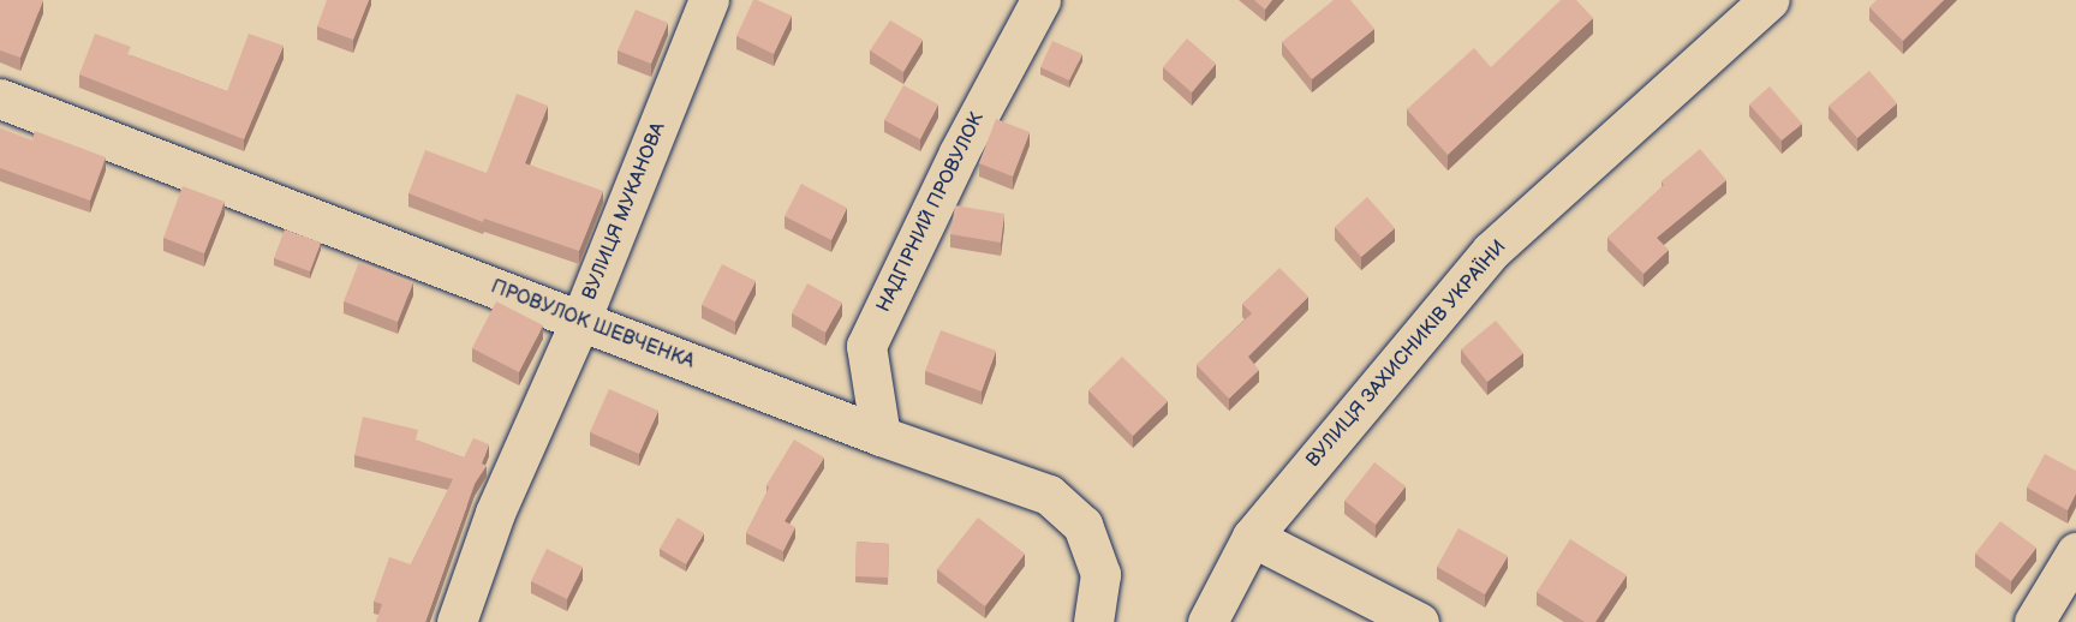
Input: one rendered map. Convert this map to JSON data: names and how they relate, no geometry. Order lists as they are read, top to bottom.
{
  "streets": {
    "street": [
      "ВУЛИЦЯ МУКАНОВА",
      "НАДГІРНИЙ ПРОВУЛОК",
      "ПРОВУЛОК ШЕВЧЕНКА",
      "ВУЛИЦЯ ЗАХИСНИКІВ УКРАЇНИ"
    ]
  },
  "crossings": [
    ["ВУЛИЦЯ МУКАНОВА", "ПРОВУЛОК ШЕВЧЕНКА"],
    ["НАДГІРНИЙ ПРОВУЛОК", "ПРОВУЛОК ШЕВЧЕНКА"]
  ]
}
